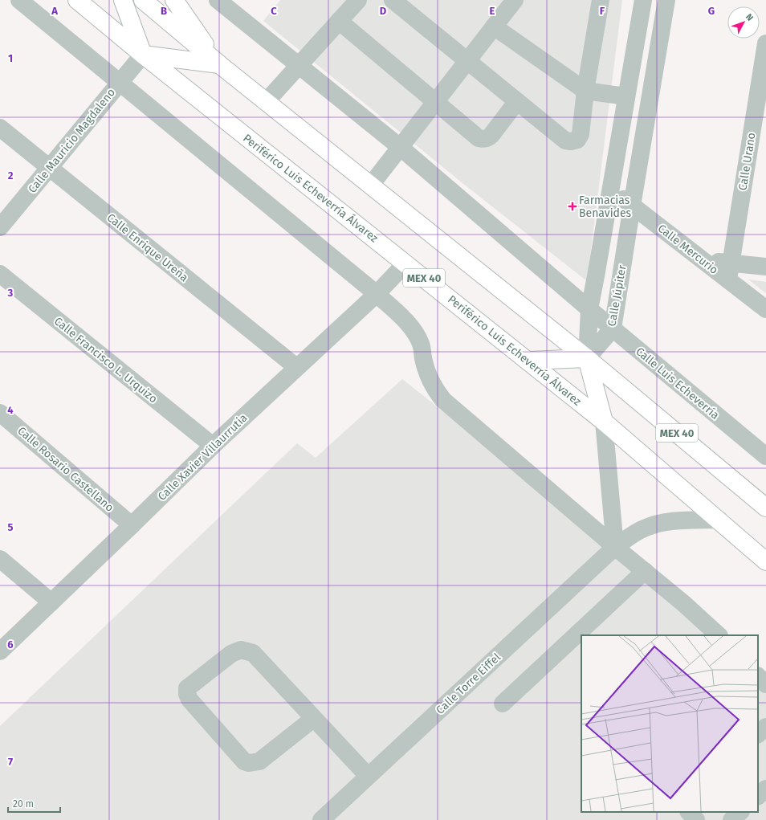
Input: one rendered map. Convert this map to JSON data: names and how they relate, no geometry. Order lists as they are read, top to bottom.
{
  "streets": {
    "highway": ["Periférico Luis Echeverría Álvarez", "MEX 40"],
    "street": [
      "Calle Mauricio Magdaleno",
      "Calle Urano",
      "Calle Enrique Ureña",
      "Calle Mercurio",
      "Calle Júpiter",
      "Calle Francisco L. Urquizo",
      "Calle Luis Echeverría",
      "Calle Xavier Villaurrutia",
      "Calle Rosario Castellano",
      "Calle Torre Eiffel"
    ]
  },
  "crossings": [
    ["Calle Mauricio Magdaleno", "Periférico Luis Echeverría Álvarez"],
    ["Calle Mauricio Magdaleno", "Calle Enrique Ureña"],
    ["Calle Urano", "Calle Mercurio"],
    ["Periférico Luis Echeverría Álvarez", "Calle Xavier Villaurrutia"],
    ["Periférico Luis Echeverría Álvarez", "Calle Torre Eiffel"],
    ["Calle Enrique Ureña", "Calle Xavier Villaurrutia"],
    ["Calle Mercurio", "Calle Júpiter"],
    ["MEX 40", "Calle Júpiter"],
    ["Calle Júpiter", "Calle Luis Echeverría"],
    ["Calle Francisco L. Urquizo", "Calle Xavier Villaurrutia"],
    ["Calle Xavier Villaurrutia", "Calle Rosario Castellano"]
  ],
  "places": {
    "health": ["Farmacias Benavides"]
  },
  "scale_bar": "20 m",
  "north": "top right",
  "grid": {
    "columns": [
      "A",
      "B",
      "C",
      "D",
      "E",
      "F",
      "G"
    ],
    "rows": [
      "1",
      "2",
      "3",
      "4",
      "5",
      "6",
      "7"
    ]
  }
}
